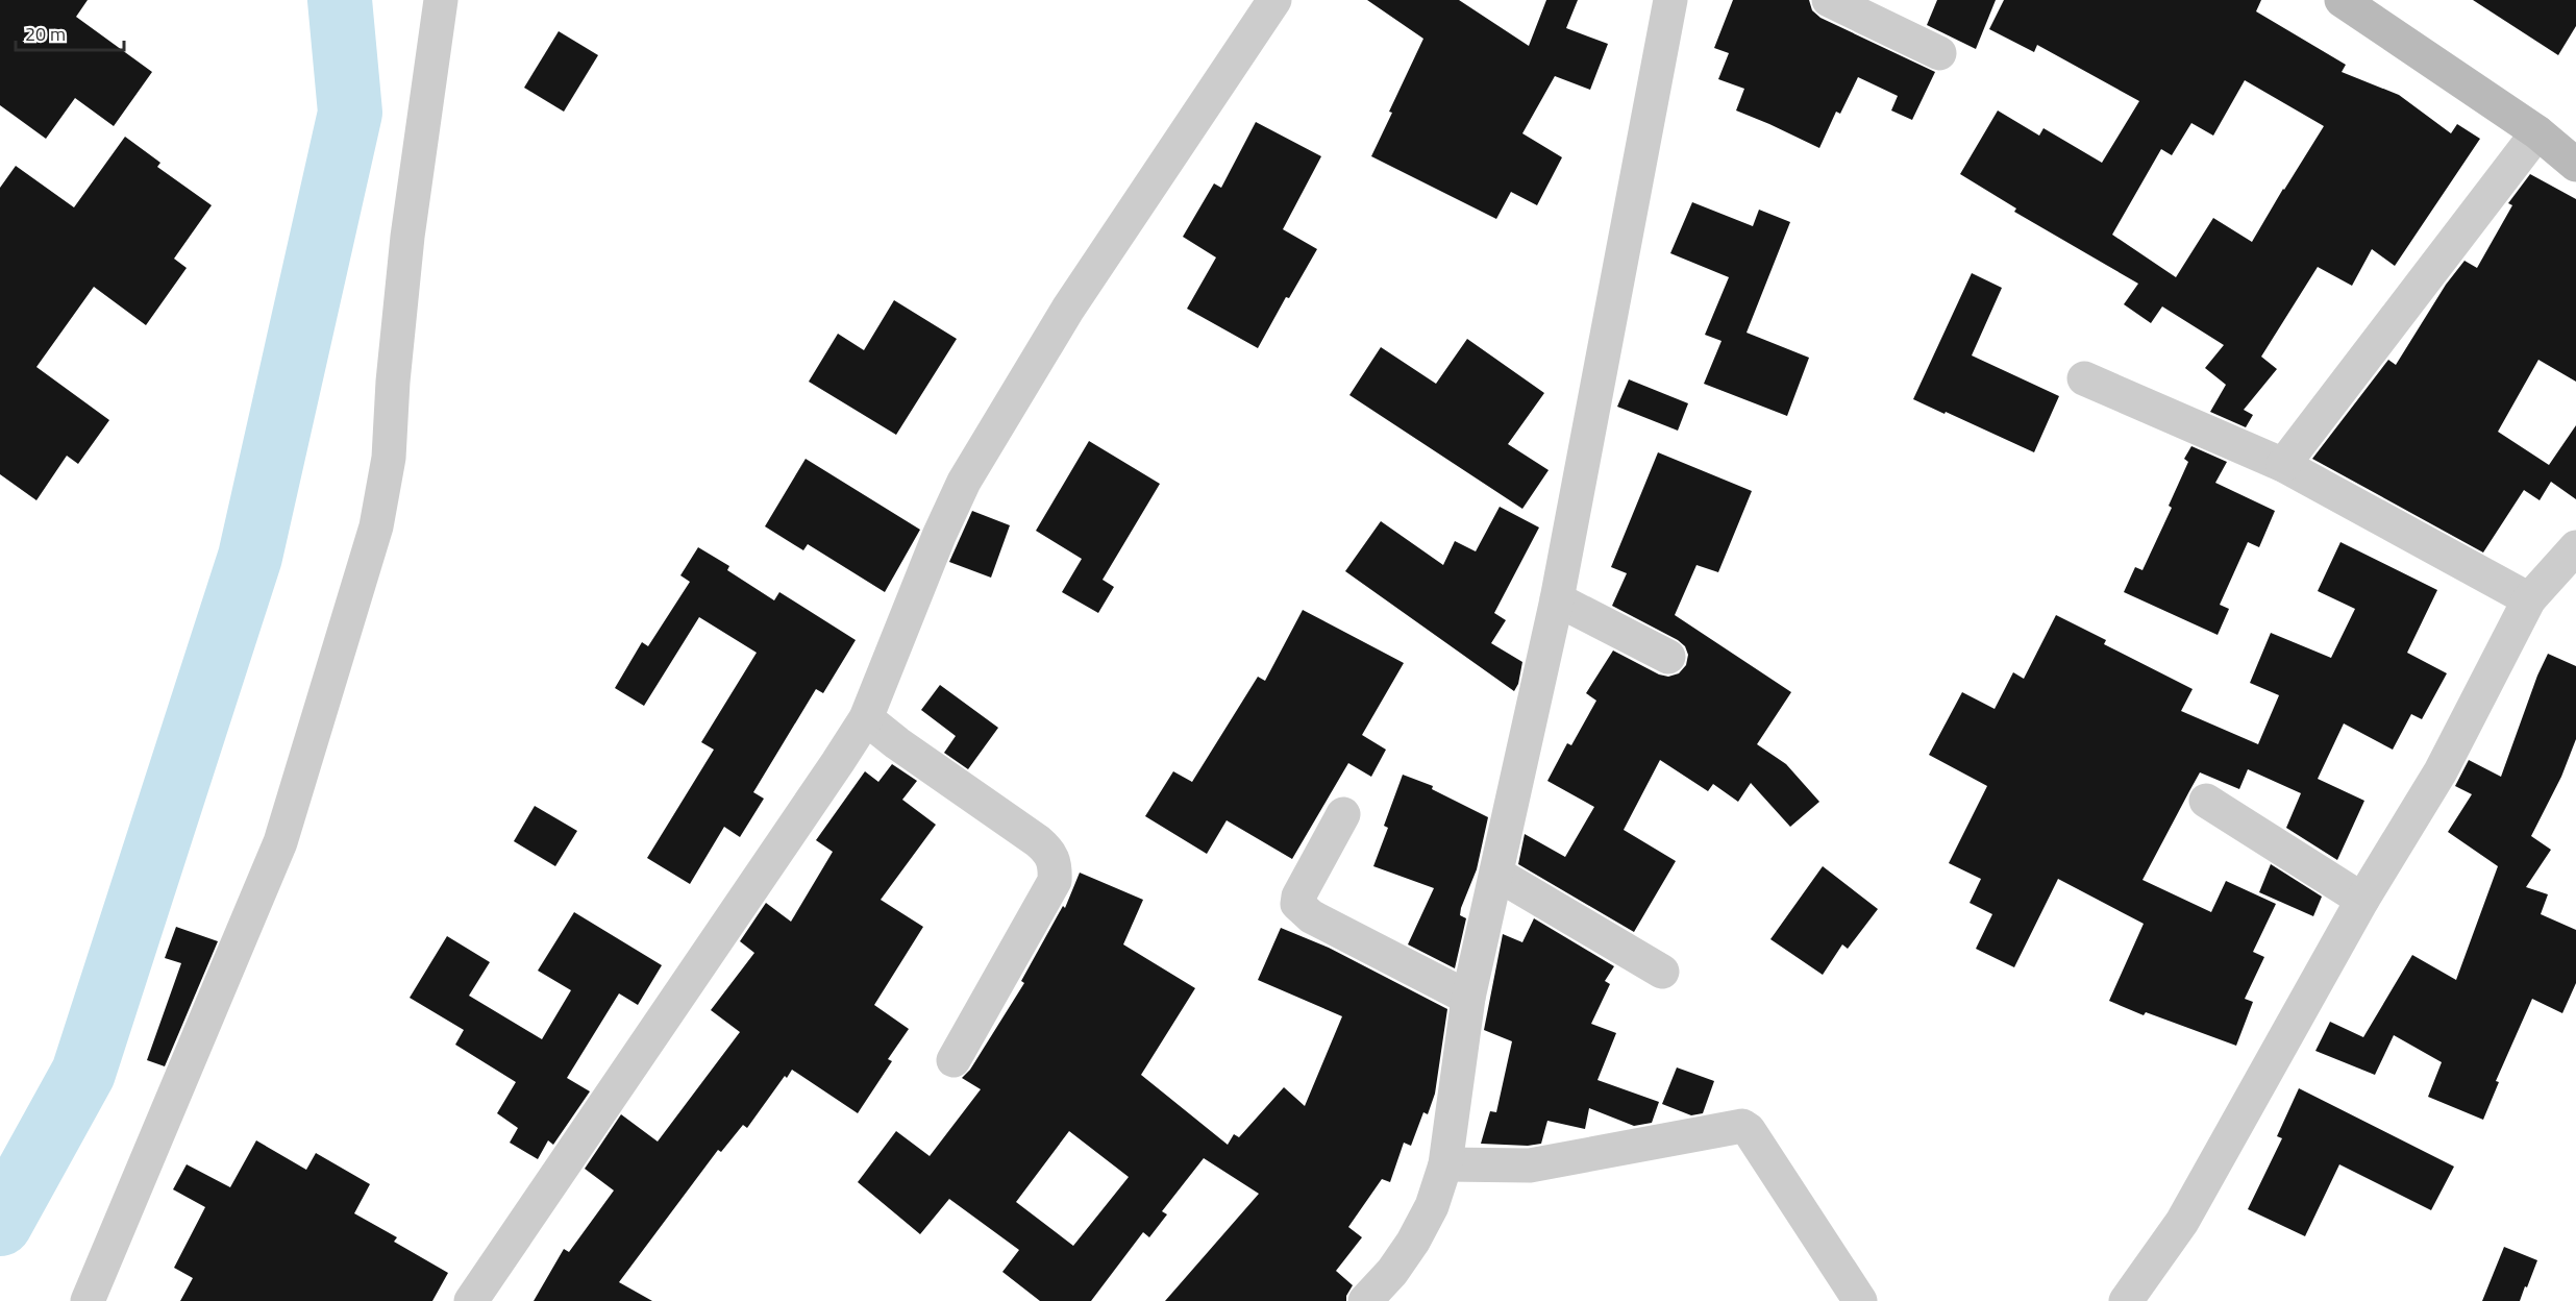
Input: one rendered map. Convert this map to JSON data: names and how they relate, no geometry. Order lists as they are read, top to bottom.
{
  "scale_bar": "20 m"
}
